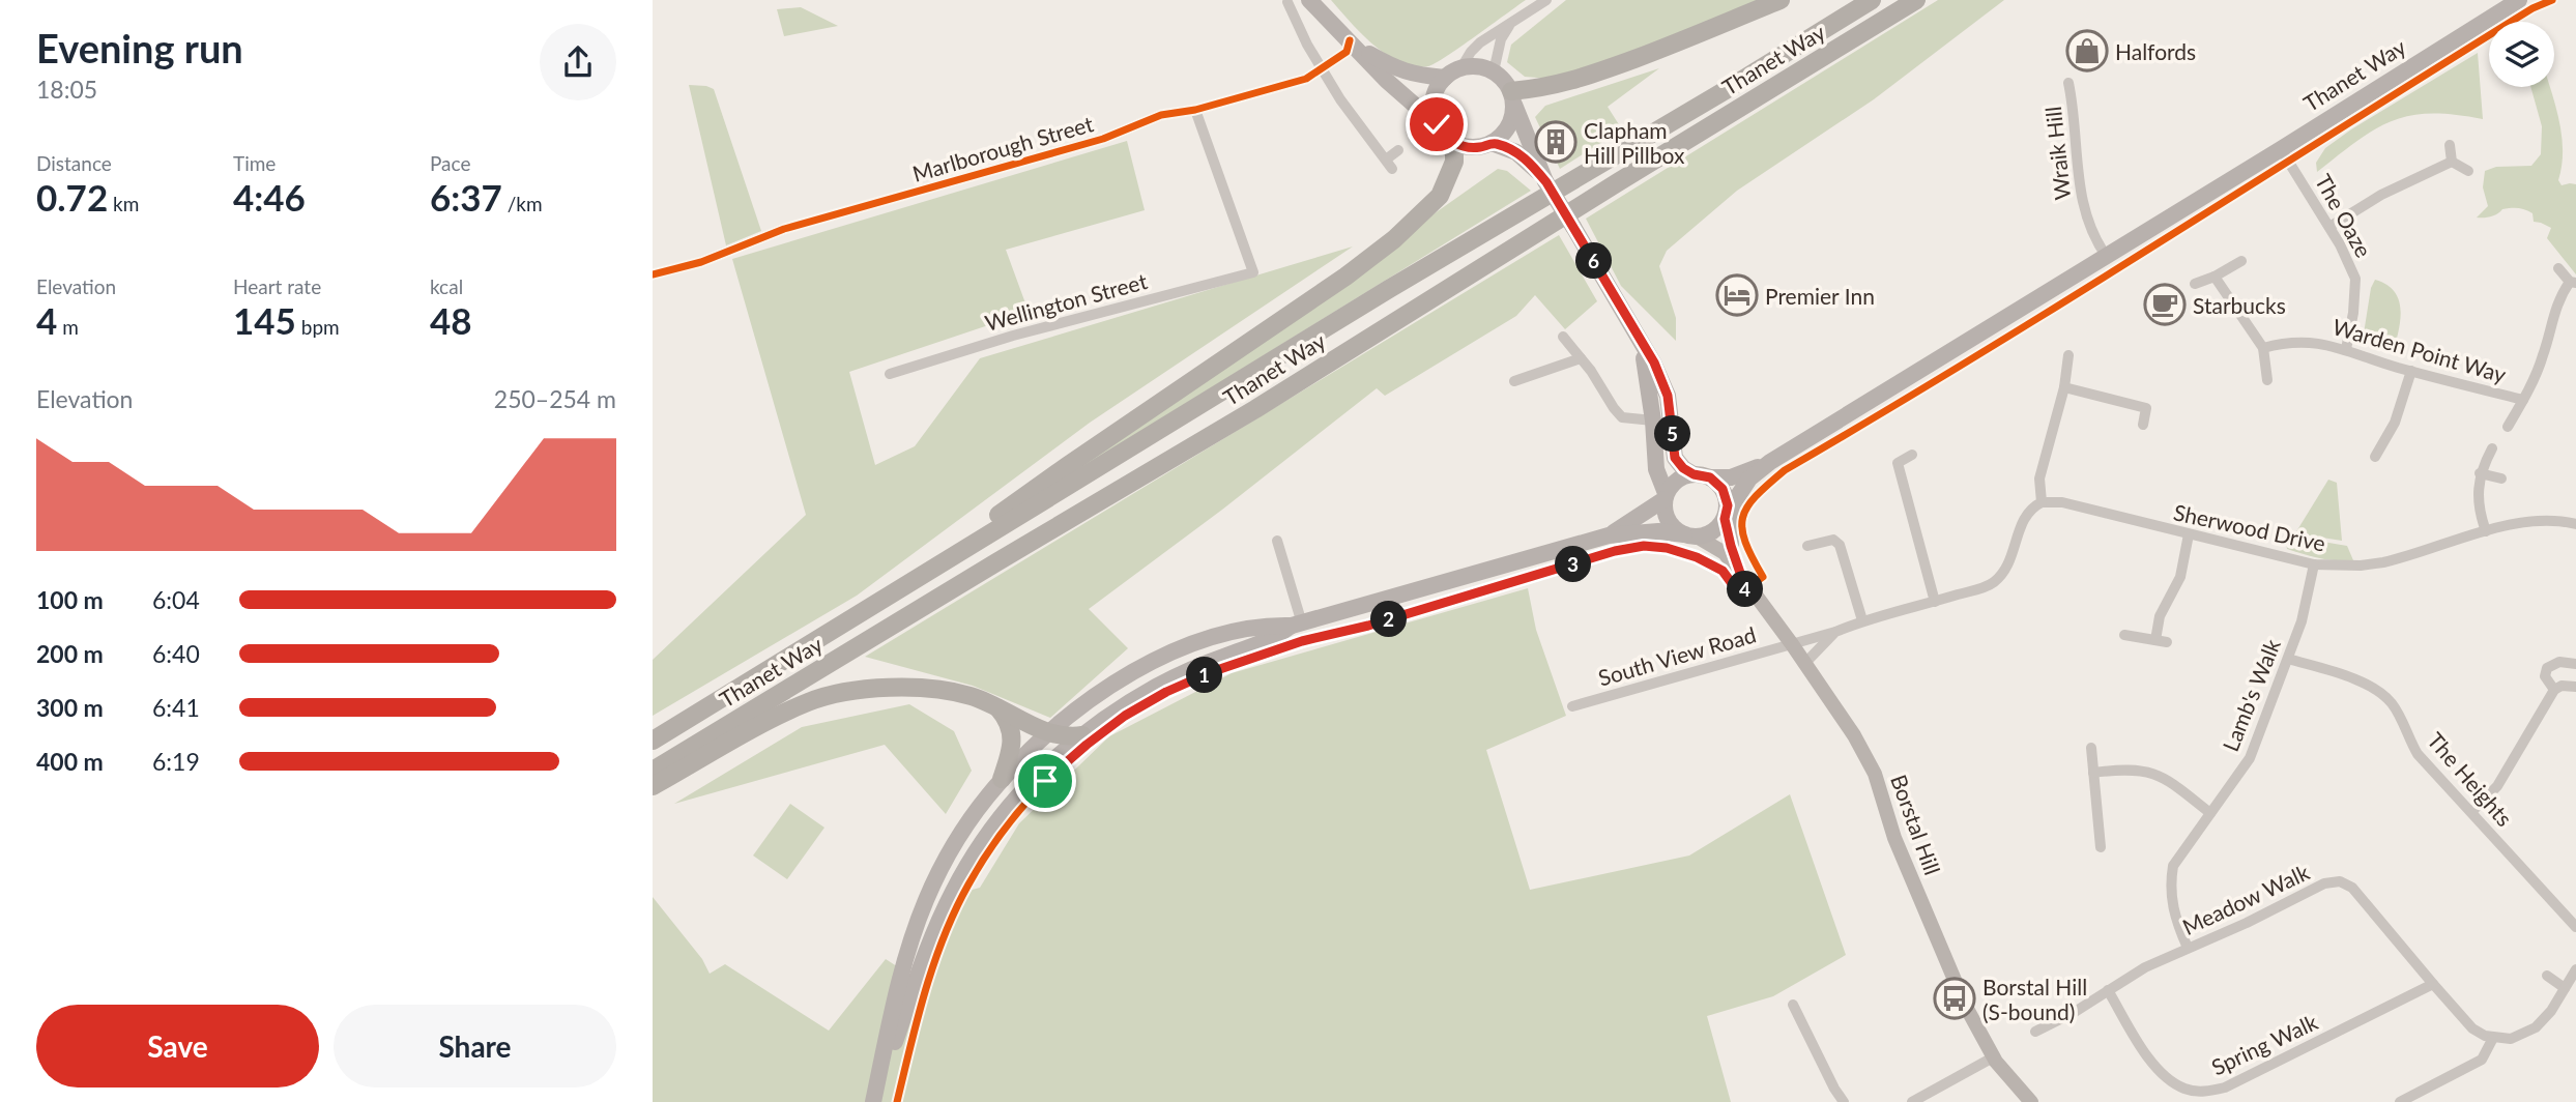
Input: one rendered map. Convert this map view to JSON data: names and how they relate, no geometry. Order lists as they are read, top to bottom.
{
  "streets": {
    "highway": ["Thanet Way"],
    "main road": ["Borstal Hill"],
    "street": [
      "Marlborough Street",
      "Wraik Hill",
      "The Oaze",
      "Wellington Street",
      "Warden Point Way",
      "Sherwood Drive",
      "South View Road",
      "Lamb's Walk",
      "The Heights",
      "Meadow Walk",
      "Spring Walk"
    ]
  },
  "crossings": [
    ["Thanet Way", "Wraik Hill"],
    ["Thanet Way", "The Oaze"],
    ["Thanet Way", "Borstal Hill"],
    ["Marlborough Street", "Wellington Street"],
    ["The Oaze", "Warden Point Way"],
    ["Sherwood Drive", "South View Road"],
    ["Sherwood Drive", "Lamb's Walk"],
    ["South View Road", "Borstal Hill"],
    ["Lamb's Walk", "The Heights"],
    ["Lamb's Walk", "Meadow Walk"],
    ["Meadow Walk", "Spring Walk"]
  ],
  "places": {
    "shop": ["Halfords"],
    "building": ["Clapham Hill Pillbox"],
    "hotel": ["Premier Inn"],
    "cafe": ["Starbucks"],
    "bus stop": ["Borstal Hill (S-bound)"]
  },
  "page": {
    "heading": ["Evening run", "18:05"],
    "stats": [
      ["Distance", "0.72 km"],
      ["Time", "4:46"],
      ["Pace", "6:37 /km"],
      ["Elevation", "4 m"],
      ["Heart rate", "145 bpm"],
      ["kcal", "48"]
    ],
    "pins": [
      "6",
      "5",
      "3",
      "4",
      "2",
      "1"
    ],
    "chart": ["Elevation", "250–254 m"],
    "list": [
      {
        "name": "100 m",
        "note": "6:04"
      },
      {
        "name": "200 m",
        "note": "6:40"
      },
      {
        "name": "300 m",
        "note": "6:41"
      },
      {
        "name": "400 m",
        "note": "6:19"
      }
    ],
    "buttons": ["Save", "Share"]
  }
}
